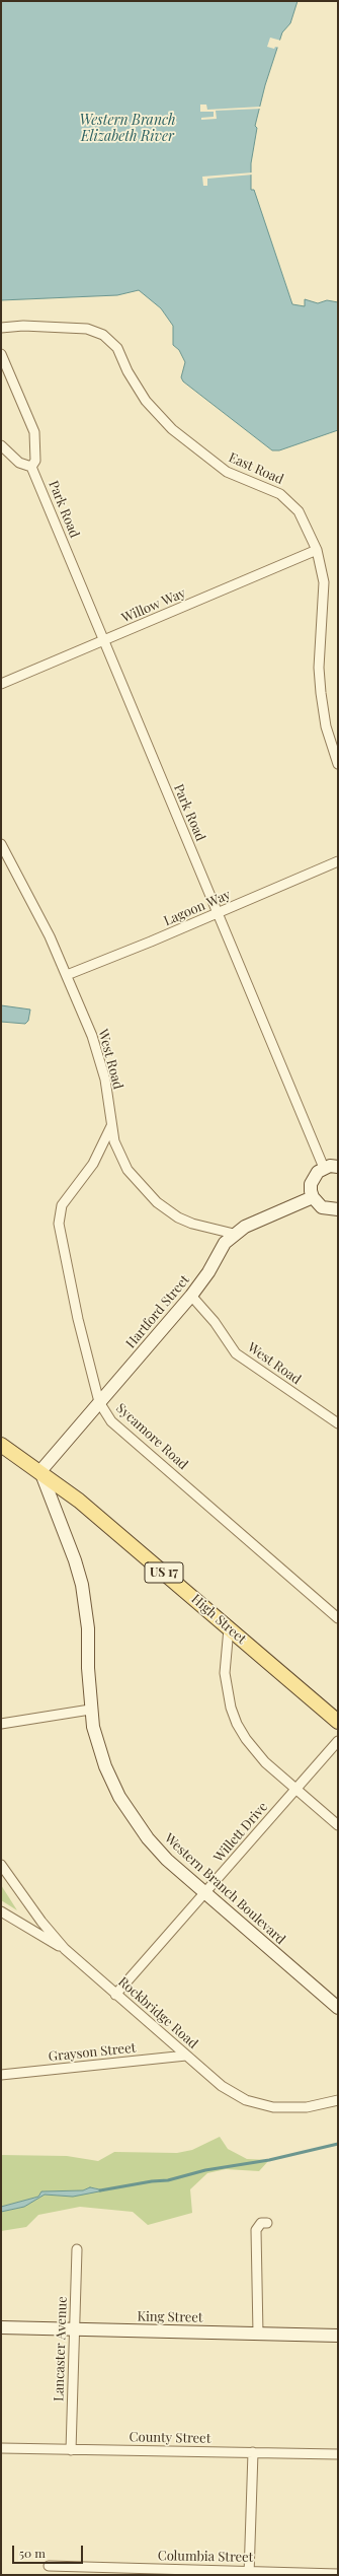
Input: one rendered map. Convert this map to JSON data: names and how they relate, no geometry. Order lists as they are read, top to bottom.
{
  "streets": {
    "main road": ["US 17", "High Street"],
    "street": [
      "East Road",
      "Park Road",
      "Willow Way",
      "Lagoon Way",
      "West Road",
      "Hartford Street",
      "Sycamore Road",
      "Willett Drive",
      "Western Branch Boulevard",
      "Rockbridge Road",
      "Grayson Street",
      "King Street",
      "Lancaster Avenue",
      "County Street",
      "Columbia Street"
    ]
  },
  "crossings": [
    ["East Road", "Willow Way"],
    ["Park Road", "Willow Way"],
    ["Park Road", "Lagoon Way"],
    ["Lagoon Way", "West Road"],
    ["West Road", "Hartford Street"],
    ["West Road", "Sycamore Road"],
    ["Hartford Street", "Sycamore Road"],
    ["Hartford Street", "High Street"],
    ["Hartford Street", "Western Branch Boulevard"],
    ["High Street", "Western Branch Boulevard"],
    ["Willett Drive", "Western Branch Boulevard"],
    ["Willett Drive", "Rockbridge Road"],
    ["Rockbridge Road", "Grayson Street"],
    ["King Street", "Lancaster Avenue"],
    ["Lancaster Avenue", "County Street"]
  ],
  "water": ["Western Branch Elizabeth River"],
  "scale_bar": "50 m"
}
